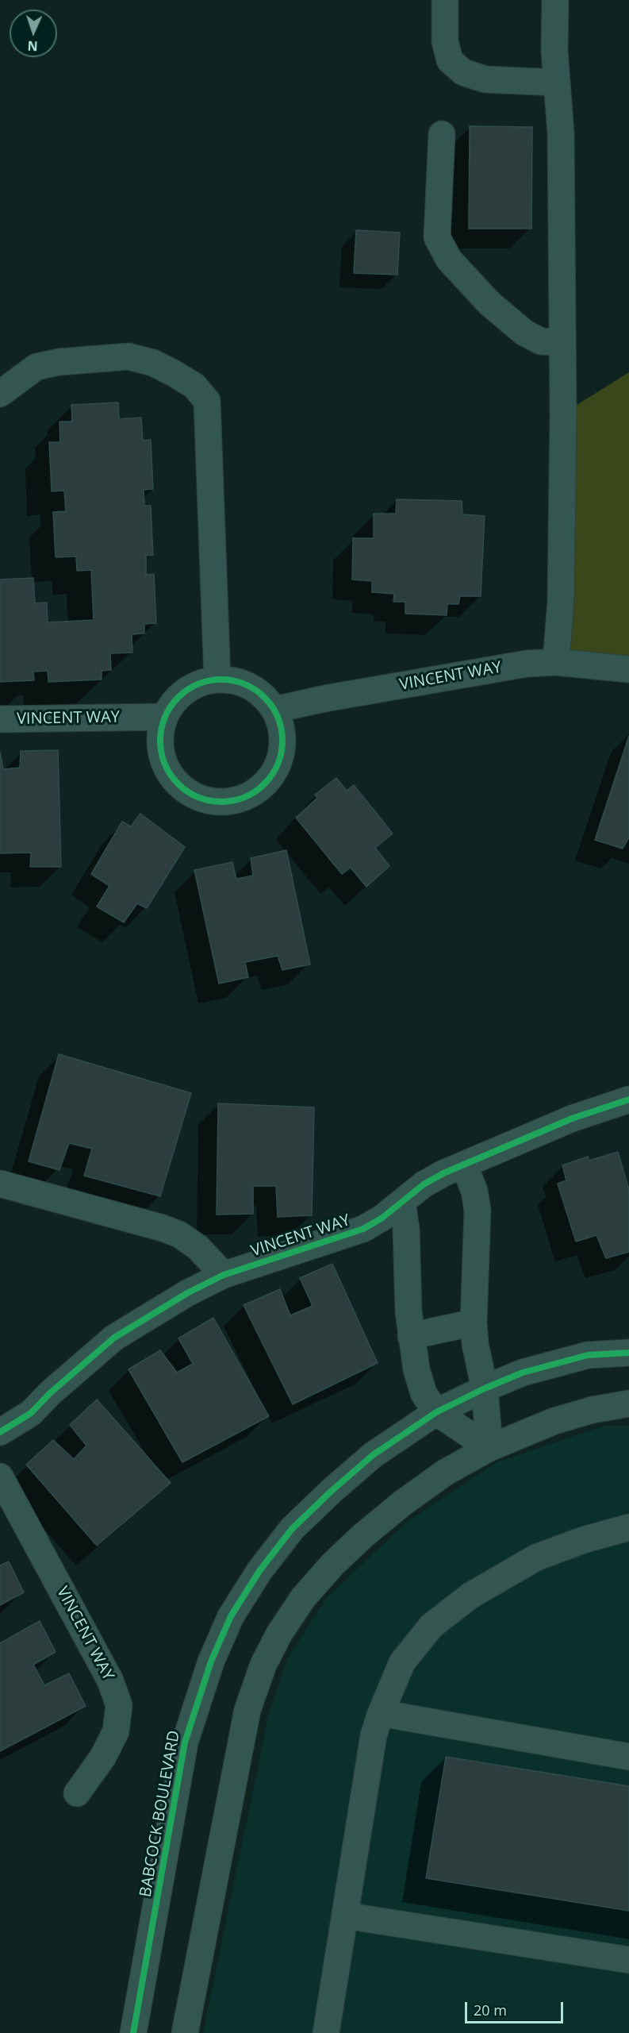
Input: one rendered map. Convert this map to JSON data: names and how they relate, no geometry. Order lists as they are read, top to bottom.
{
  "streets": {
    "street": ["VINCENT WAY", "BABCOCK BOULEVARD"]
  },
  "scale_bar": "20 m",
  "north": "bottom"
}
